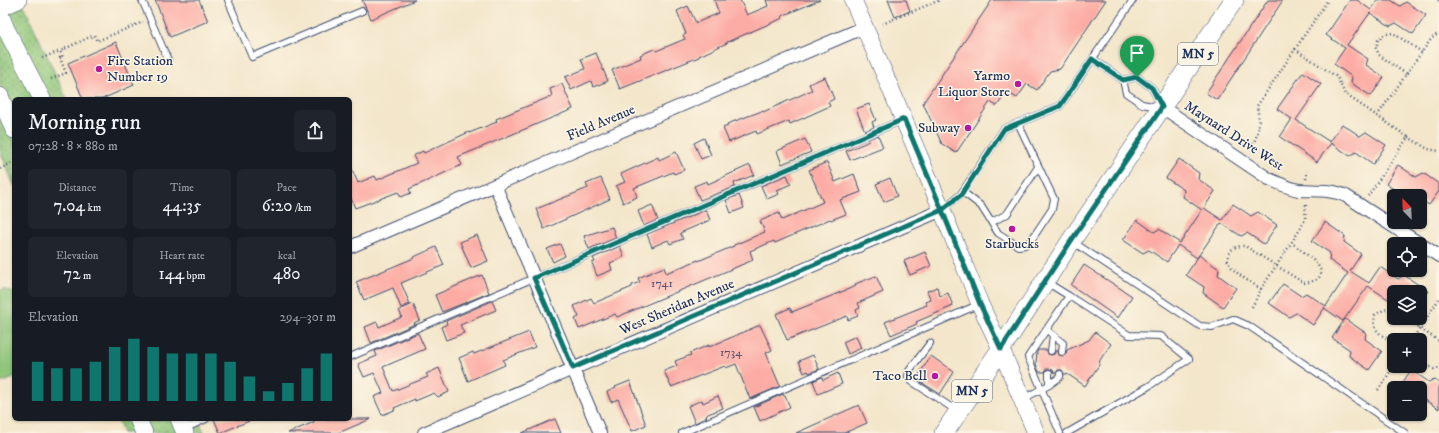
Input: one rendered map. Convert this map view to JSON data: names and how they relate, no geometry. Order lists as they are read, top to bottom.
{
  "streets": {
    "main road": ["MN 5"],
    "street": ["Field Avenue", "Maynard Drive West", "West Sheridan Avenue"]
  },
  "crossings": [
    ["MN 5", "Maynard Drive West"]
  ],
  "places": [
    "Fire Station Number 19",
    "Yarmo Liquor Store",
    "Subway",
    "Starbucks",
    "Taco Bell"
  ],
  "house_numbers": ["1741", "1734"],
  "north": "top left",
  "page": {
    "heading": ["Morning run", "07:28 · 8 × 880 m"],
    "stats": [
      ["Distance", "7.04 km"],
      ["Time", "44:35"],
      ["Pace", "6:20 /km"],
      ["Elevation", "72 m"],
      ["Heart rate", "144 bpm"],
      ["kcal", "480"]
    ],
    "map_buttons": ["+", "−"],
    "chart": ["Elevation", "294–301 m"]
  }
}
